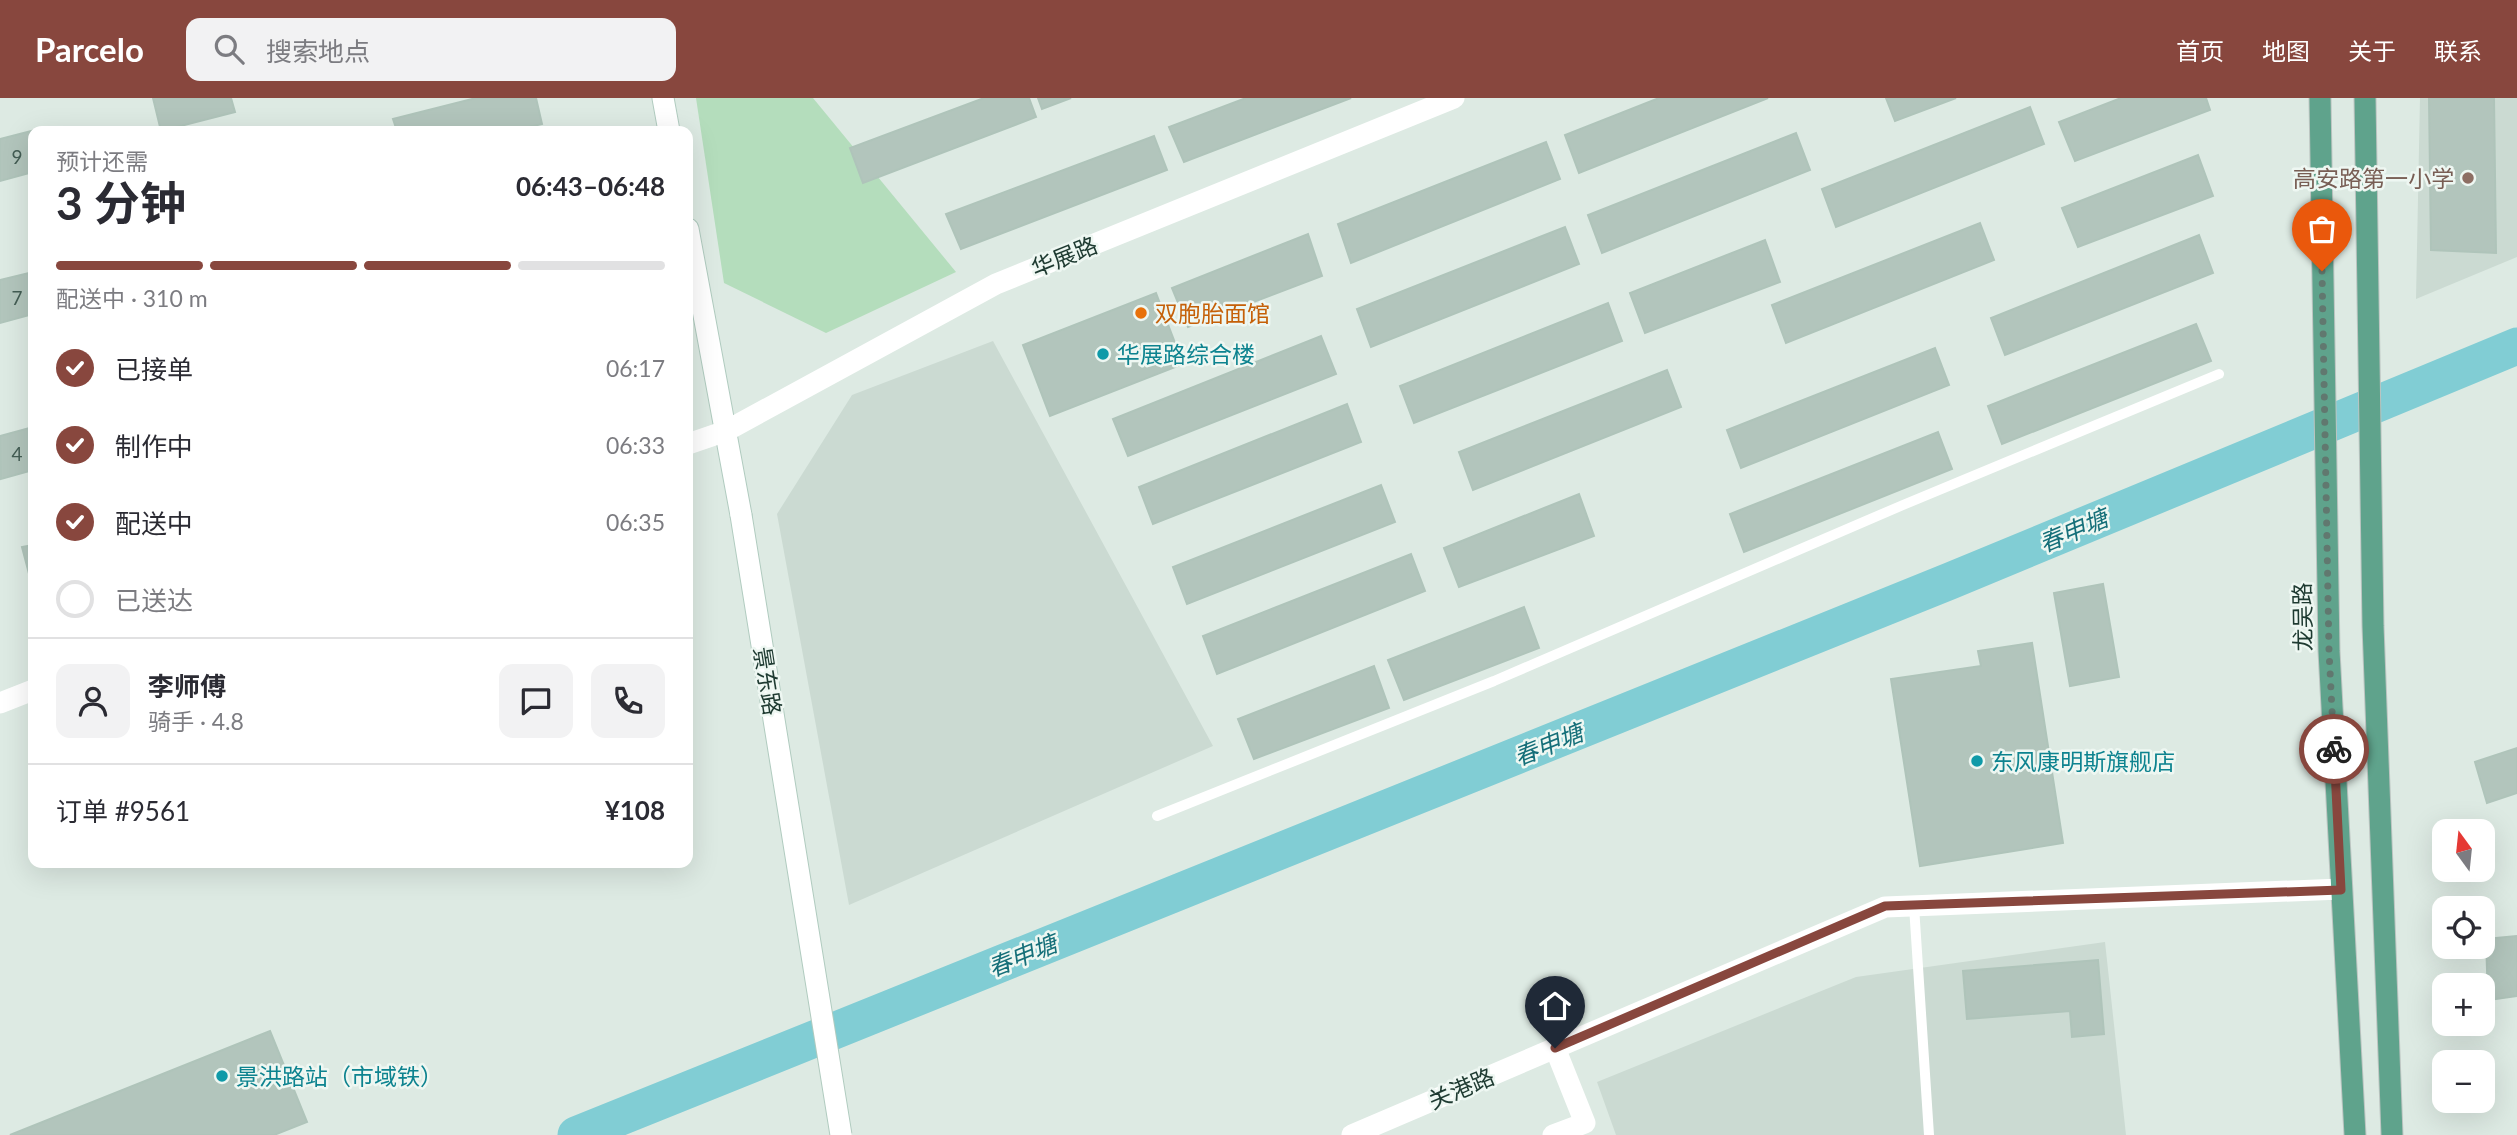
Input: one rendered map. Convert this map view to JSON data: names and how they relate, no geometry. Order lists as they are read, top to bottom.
{
  "streets": {
    "main road": ["龙吴路"],
    "street": ["华展路", "景东路", "关港路"]
  },
  "crossings": [
    ["华展路", "景东路"],
    ["龙吴路", "关港路"]
  ],
  "water": ["春申塘"],
  "places": [
    "高安路第一小学",
    "双胞胎面馆",
    "华展路综合楼",
    "东风康明斯旗舰店",
    "景洪路站（市域铁）"
  ],
  "house_numbers": ["9", "7", "4"],
  "north": "top",
  "page": {
    "header": "Parcelo",
    "search": "搜索地点",
    "nav": [
      "首页",
      "地图",
      "关于",
      "联系"
    ],
    "heading": ["3 分钟", "预计还需", "06:43–06:48"],
    "panel": [
      "李师傅",
      "骑手 · 4.8",
      "订单 #9561",
      "¥108"
    ],
    "bar": "配送中 · 310 m",
    "list": [
      ["已接单", "06:17"],
      ["制作中", "06:33"],
      ["配送中", "06:35"],
      "已送达"
    ],
    "map_buttons": ["+", "−"]
  }
}
